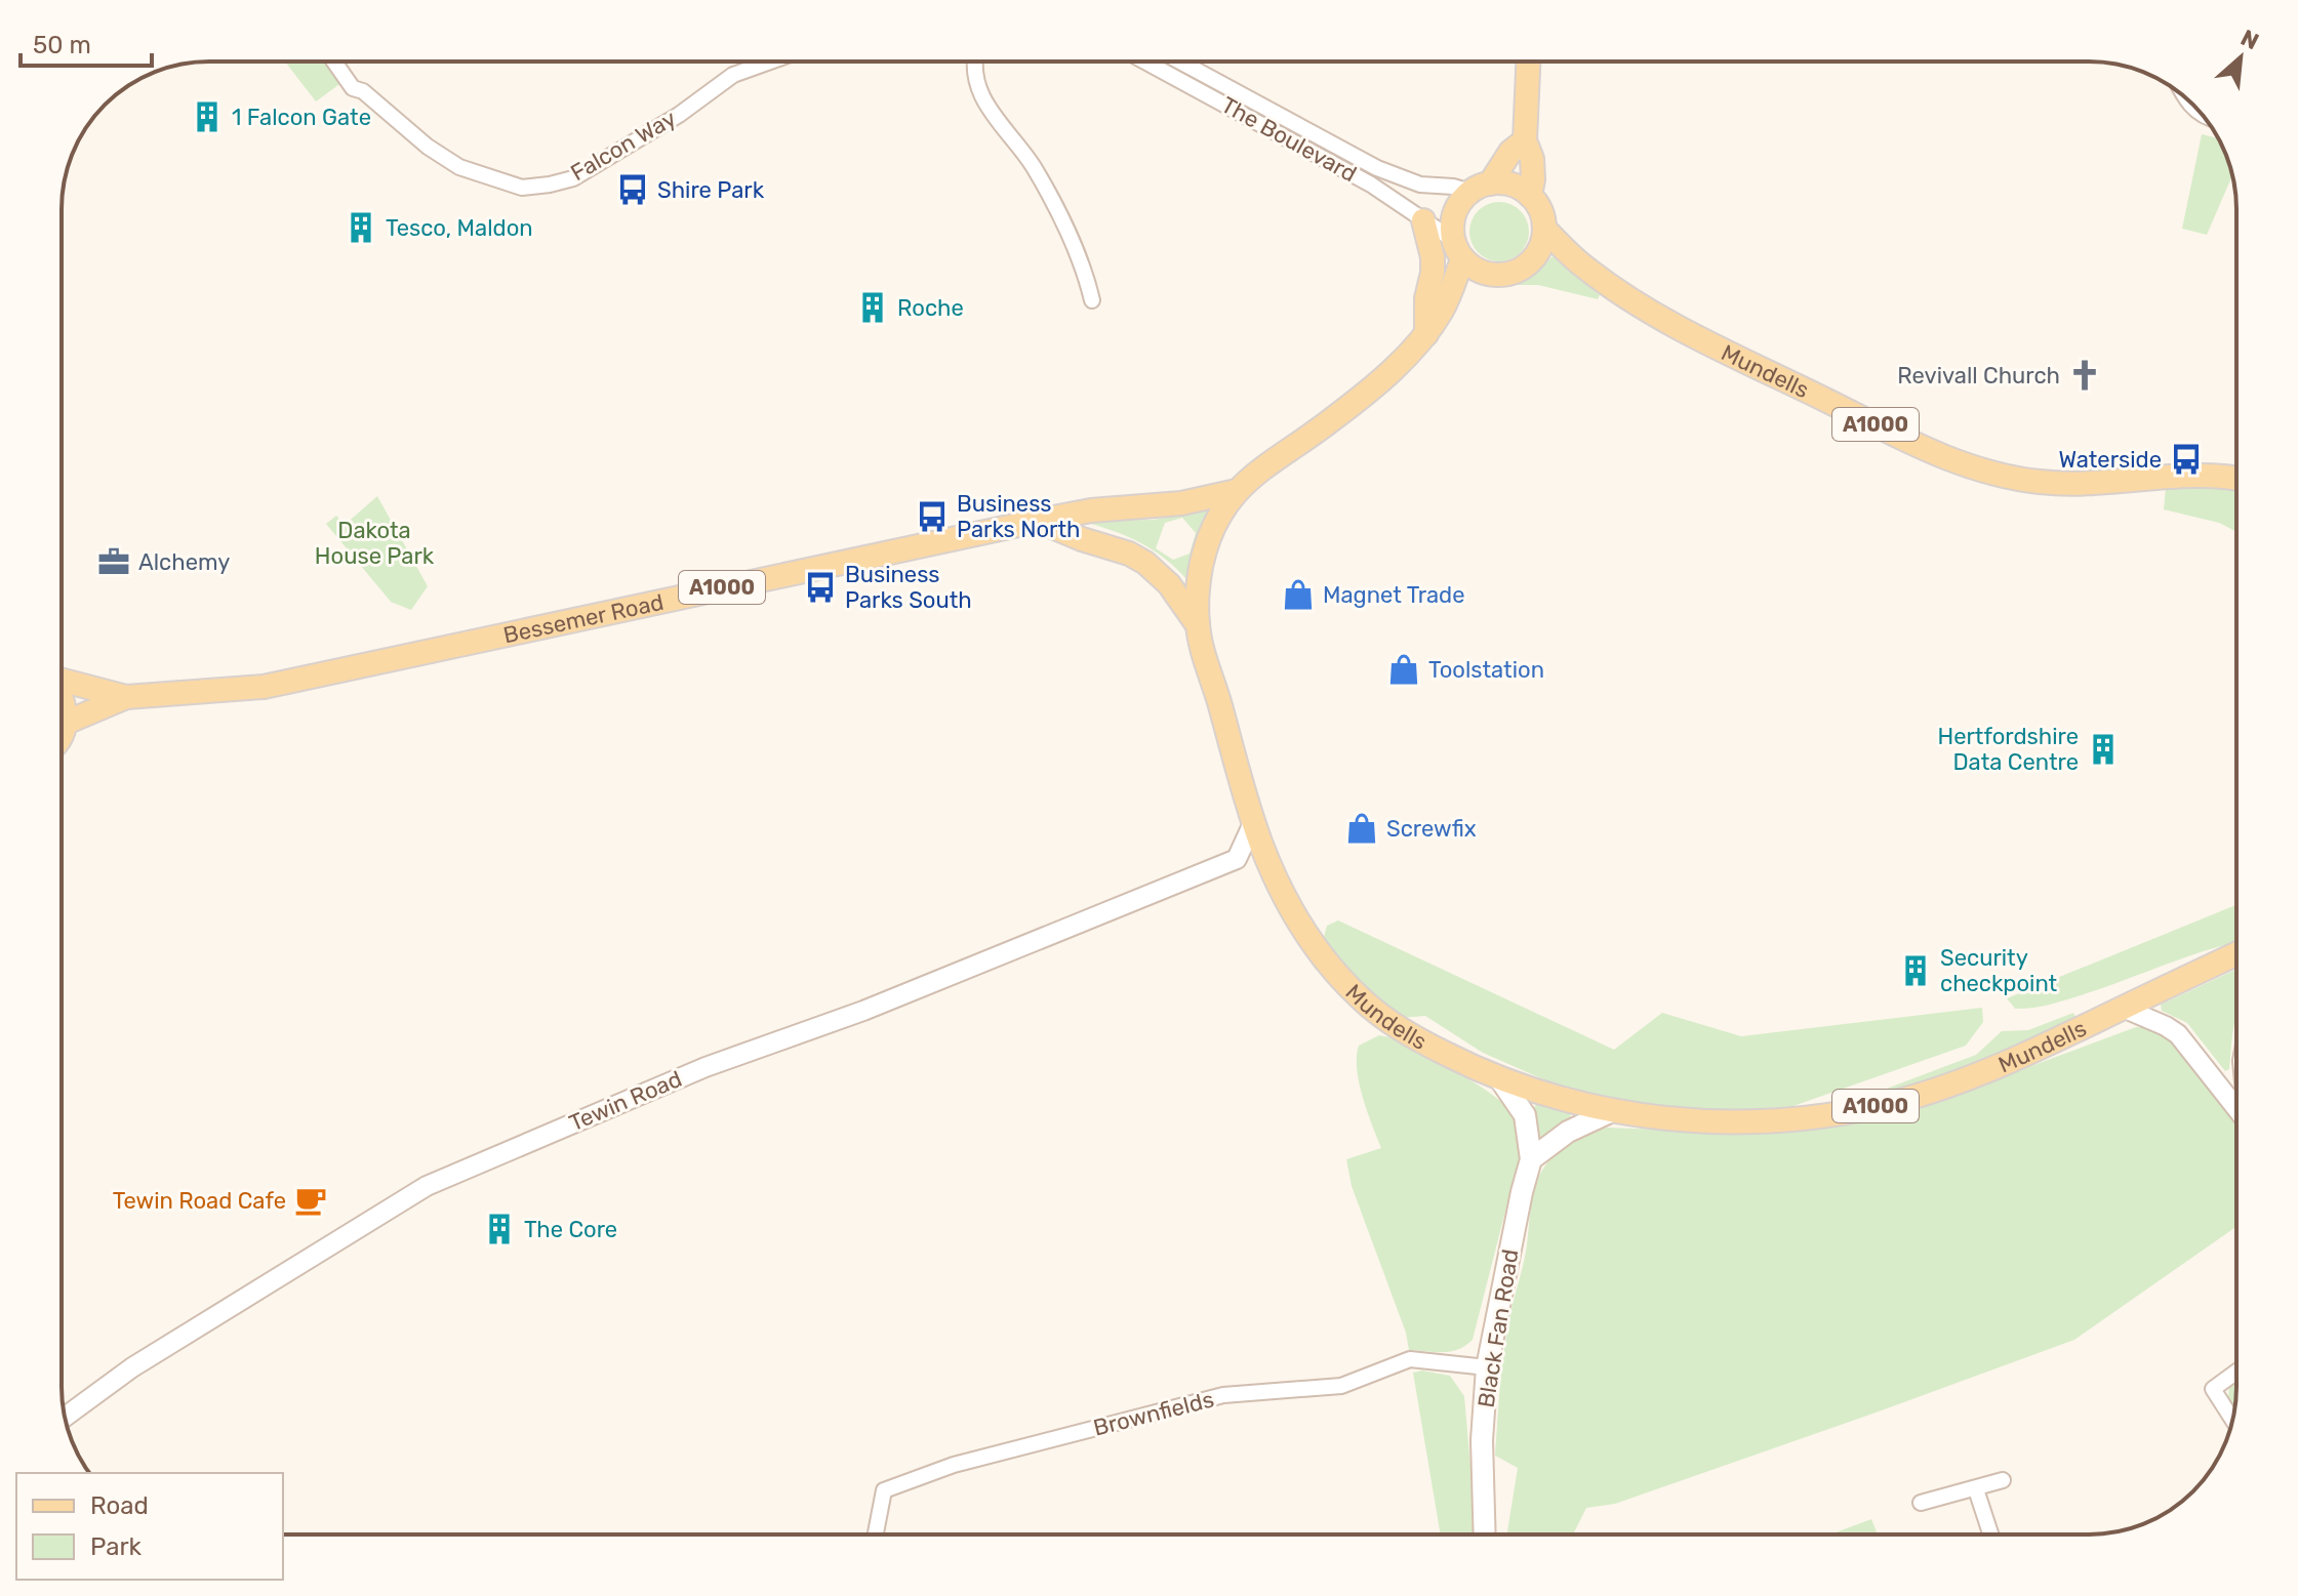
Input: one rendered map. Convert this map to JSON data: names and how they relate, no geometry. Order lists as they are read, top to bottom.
{
  "streets": {
    "main road": [
      "Mundells",
      "A1000",
      "Bessemer Road",
      "Black Fan Road"
    ],
    "street": [
      "The Boulevard",
      "Falcon Way",
      "Tewin Road",
      "Brownfields"
    ]
  },
  "crossings": [
    ["The Boulevard", "Mundells"],
    ["The Boulevard", "A1000"],
    ["Mundells", "A1000"],
    ["Mundells", "Bessemer Road"],
    ["Mundells", "Black Fan Road"],
    ["A1000", "Bessemer Road"],
    ["Black Fan Road", "Brownfields"]
  ],
  "parks": ["Dakota House Park"],
  "places": {
    "building": [
      "1 Falcon Gate",
      "Tesco, Maldon",
      "Roche",
      "Hertfordshire Data Centre",
      "Security checkpoint",
      "The Core"
    ],
    "bus stop": [
      "Shire Park",
      "Waterside",
      "Business Parks North",
      "Business Parks South"
    ],
    "church": ["Revivall Church"],
    "office": ["Alchemy"],
    "shop": ["Magnet Trade", "Toolstation", "Screwfix"],
    "cafe": ["Tewin Road Cafe"]
  },
  "legend": ["Road", "Park"],
  "scale_bar": "50 m",
  "north": "top right"
}
